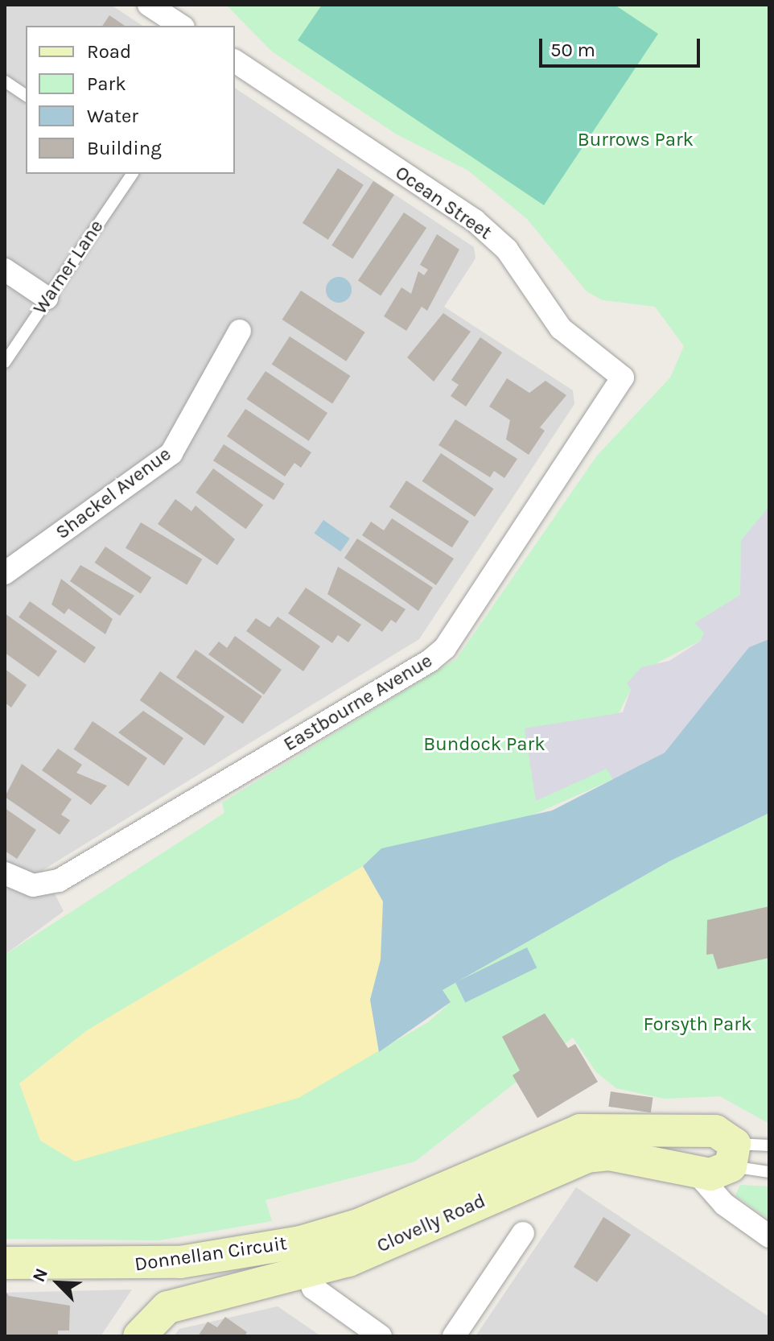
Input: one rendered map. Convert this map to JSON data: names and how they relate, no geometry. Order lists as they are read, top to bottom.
{
  "streets": {
    "street": [
      "Ocean Street",
      "Shackel Avenue",
      "Eastbourne Avenue",
      "Clovelly Road",
      "Donnellan Circuit"
    ],
    "lane": ["Warner Lane"]
  },
  "crossings": [
    ["Ocean Street", "Eastbourne Avenue"],
    ["Clovelly Road", "Donnellan Circuit"]
  ],
  "parks": ["Burrows Park", "Bundock Park", "Forsyth Park"],
  "legend": [
    "Road",
    "Park",
    "Water",
    "Building"
  ],
  "scale_bar": "50 m",
  "north": "top left"
}
